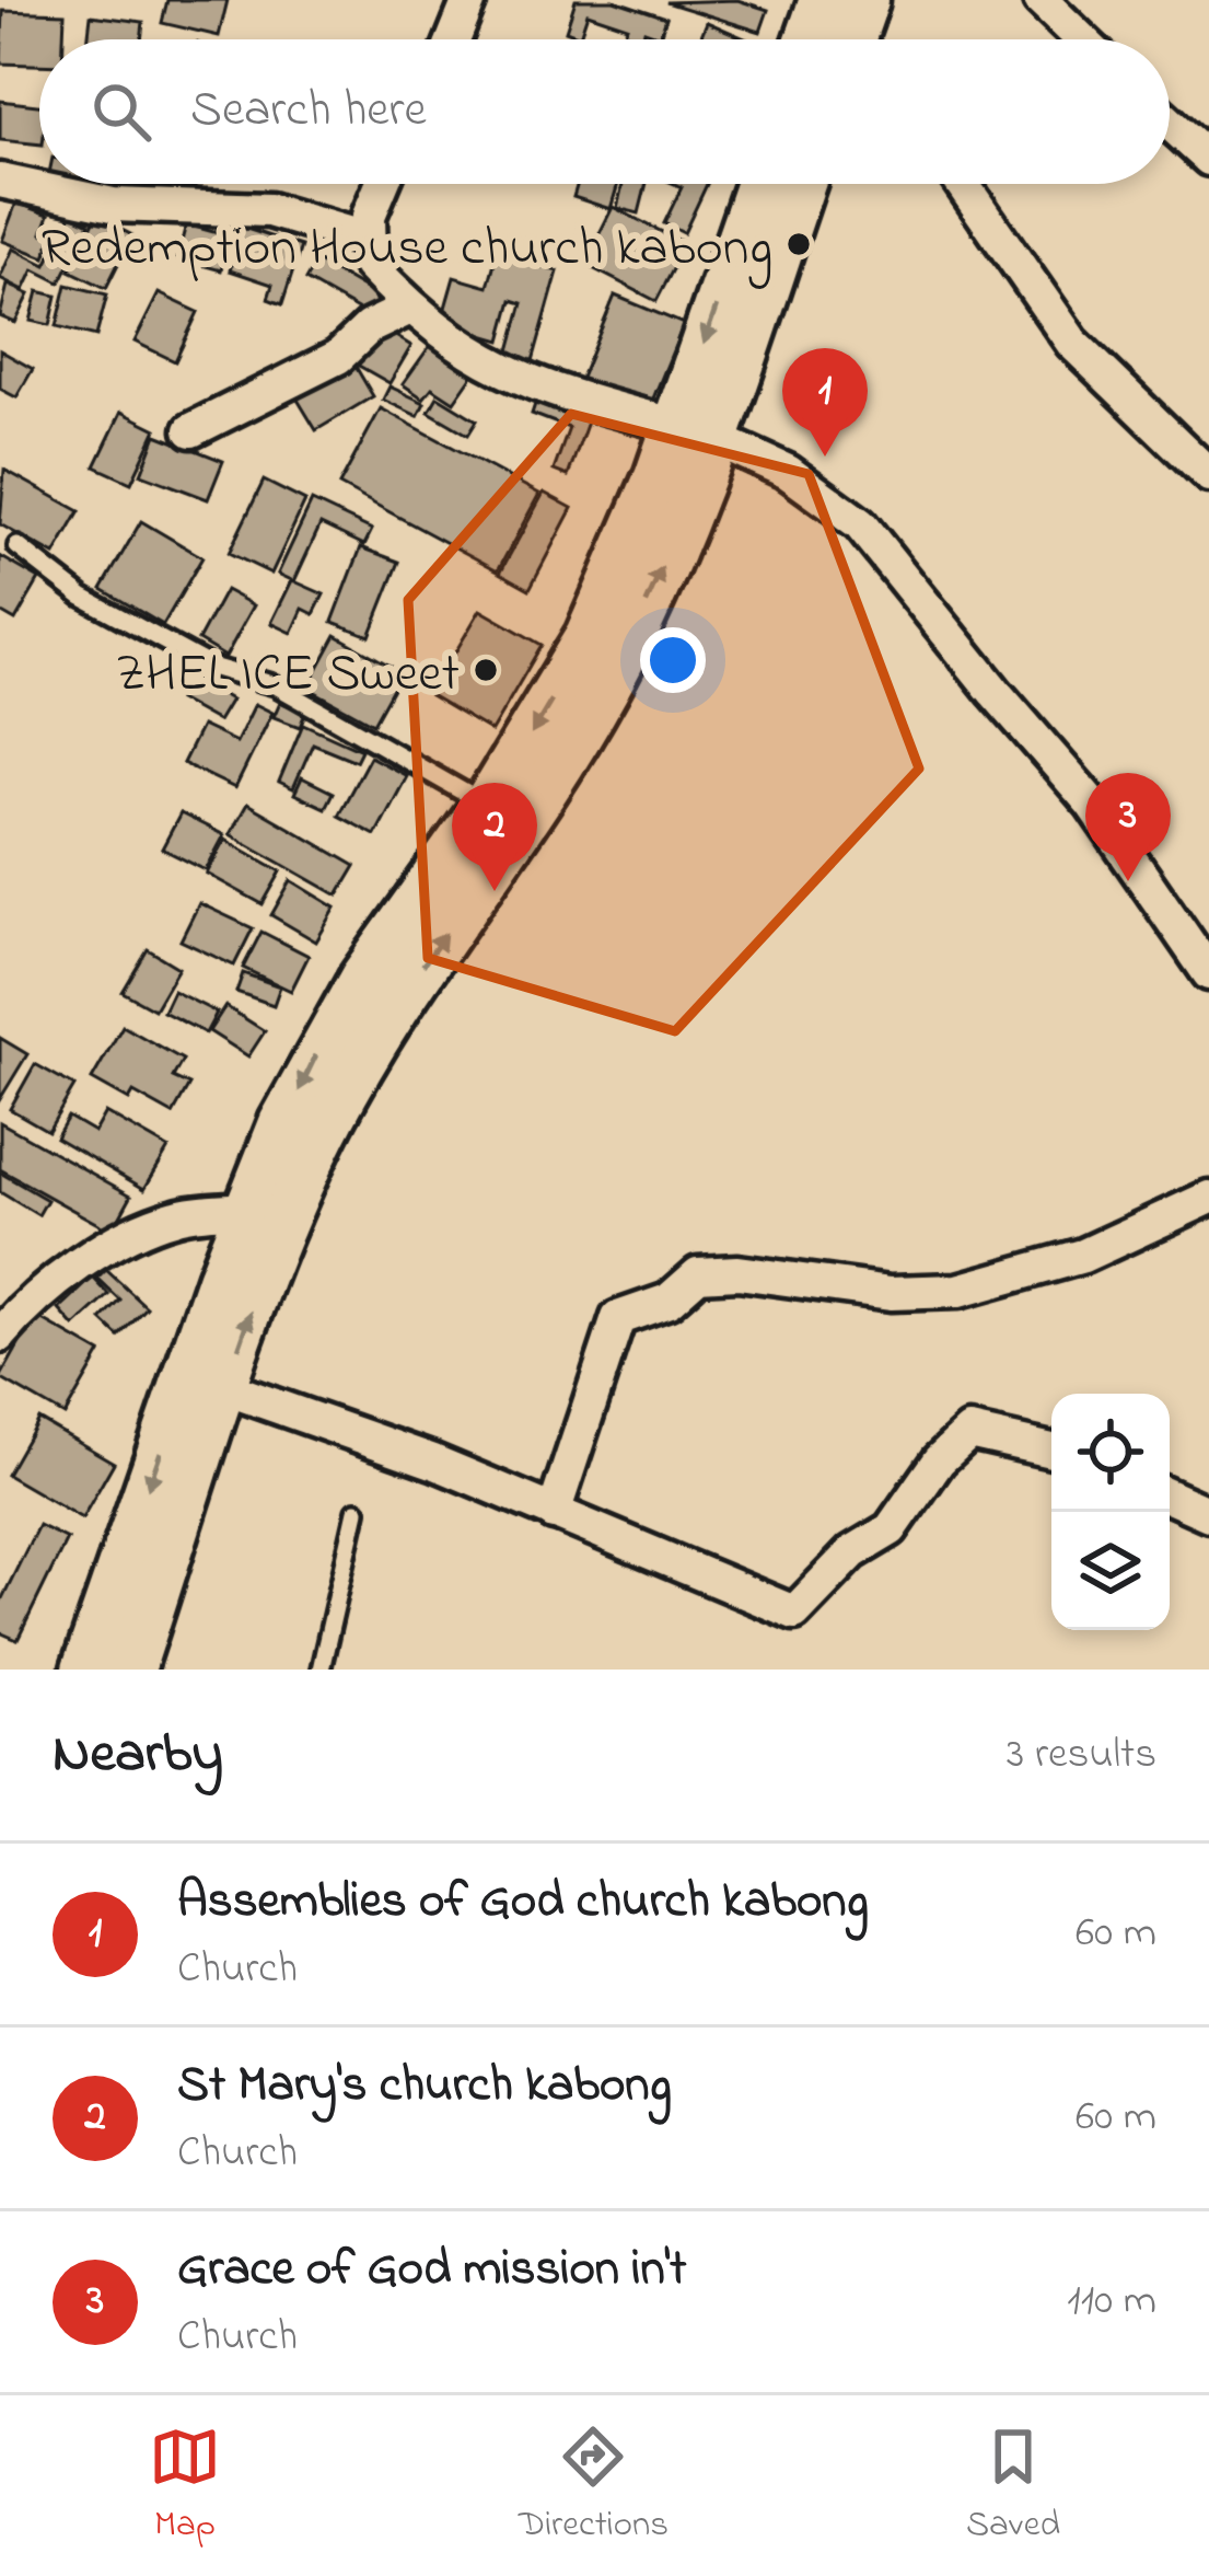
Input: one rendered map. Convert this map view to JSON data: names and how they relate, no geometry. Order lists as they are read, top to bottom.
{
  "places": ["Redemption House church kabong", "ZHEL ICE Sweet"],
  "page": {
    "search": "Search here",
    "pins": ["1", "3", "2"],
    "heading": ["Nearby", "3 results"],
    "list": [
      {
        "mark": "1",
        "name": "Assemblies of God church kabong",
        "note": "Church",
        "value": "60 m"
      },
      {
        "mark": "2",
        "name": "St Mary's church kabong",
        "note": "Church",
        "value": "60 m"
      },
      {
        "mark": "3",
        "name": "Grace of God mission in't",
        "note": "Church",
        "value": "110 m"
      }
    ],
    "nav": ["Map", "Directions", "Saved"]
  }
}
